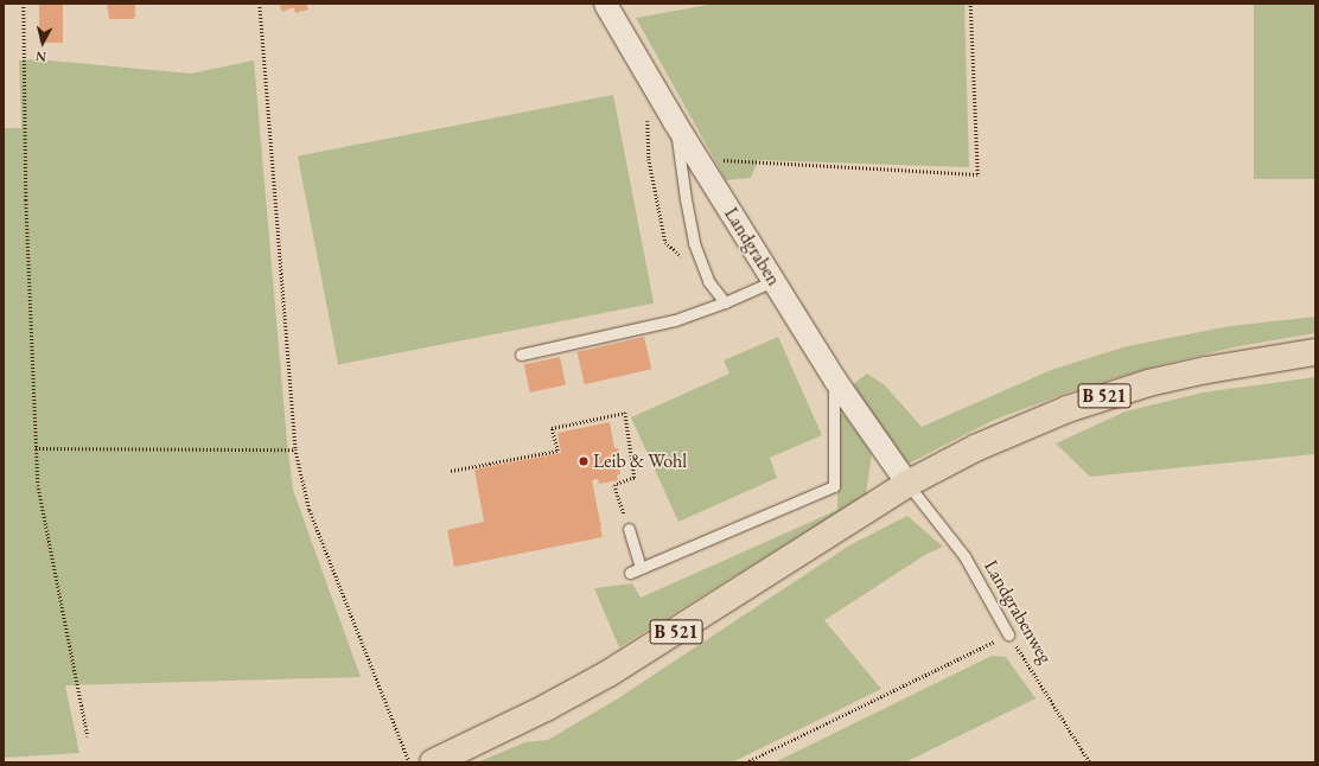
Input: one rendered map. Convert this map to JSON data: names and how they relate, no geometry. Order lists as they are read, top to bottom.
{
  "streets": {
    "main road": ["B 521"],
    "street": ["Landgraben"],
    "lane": ["Landgrabenweg"]
  },
  "crossings": [
    ["Landgraben", "B 521"],
    ["Landgraben", "Landgrabenweg"],
    ["B 521", "Landgrabenweg"]
  ],
  "places": ["Leib & Wohl"],
  "north": "bottom"
}
